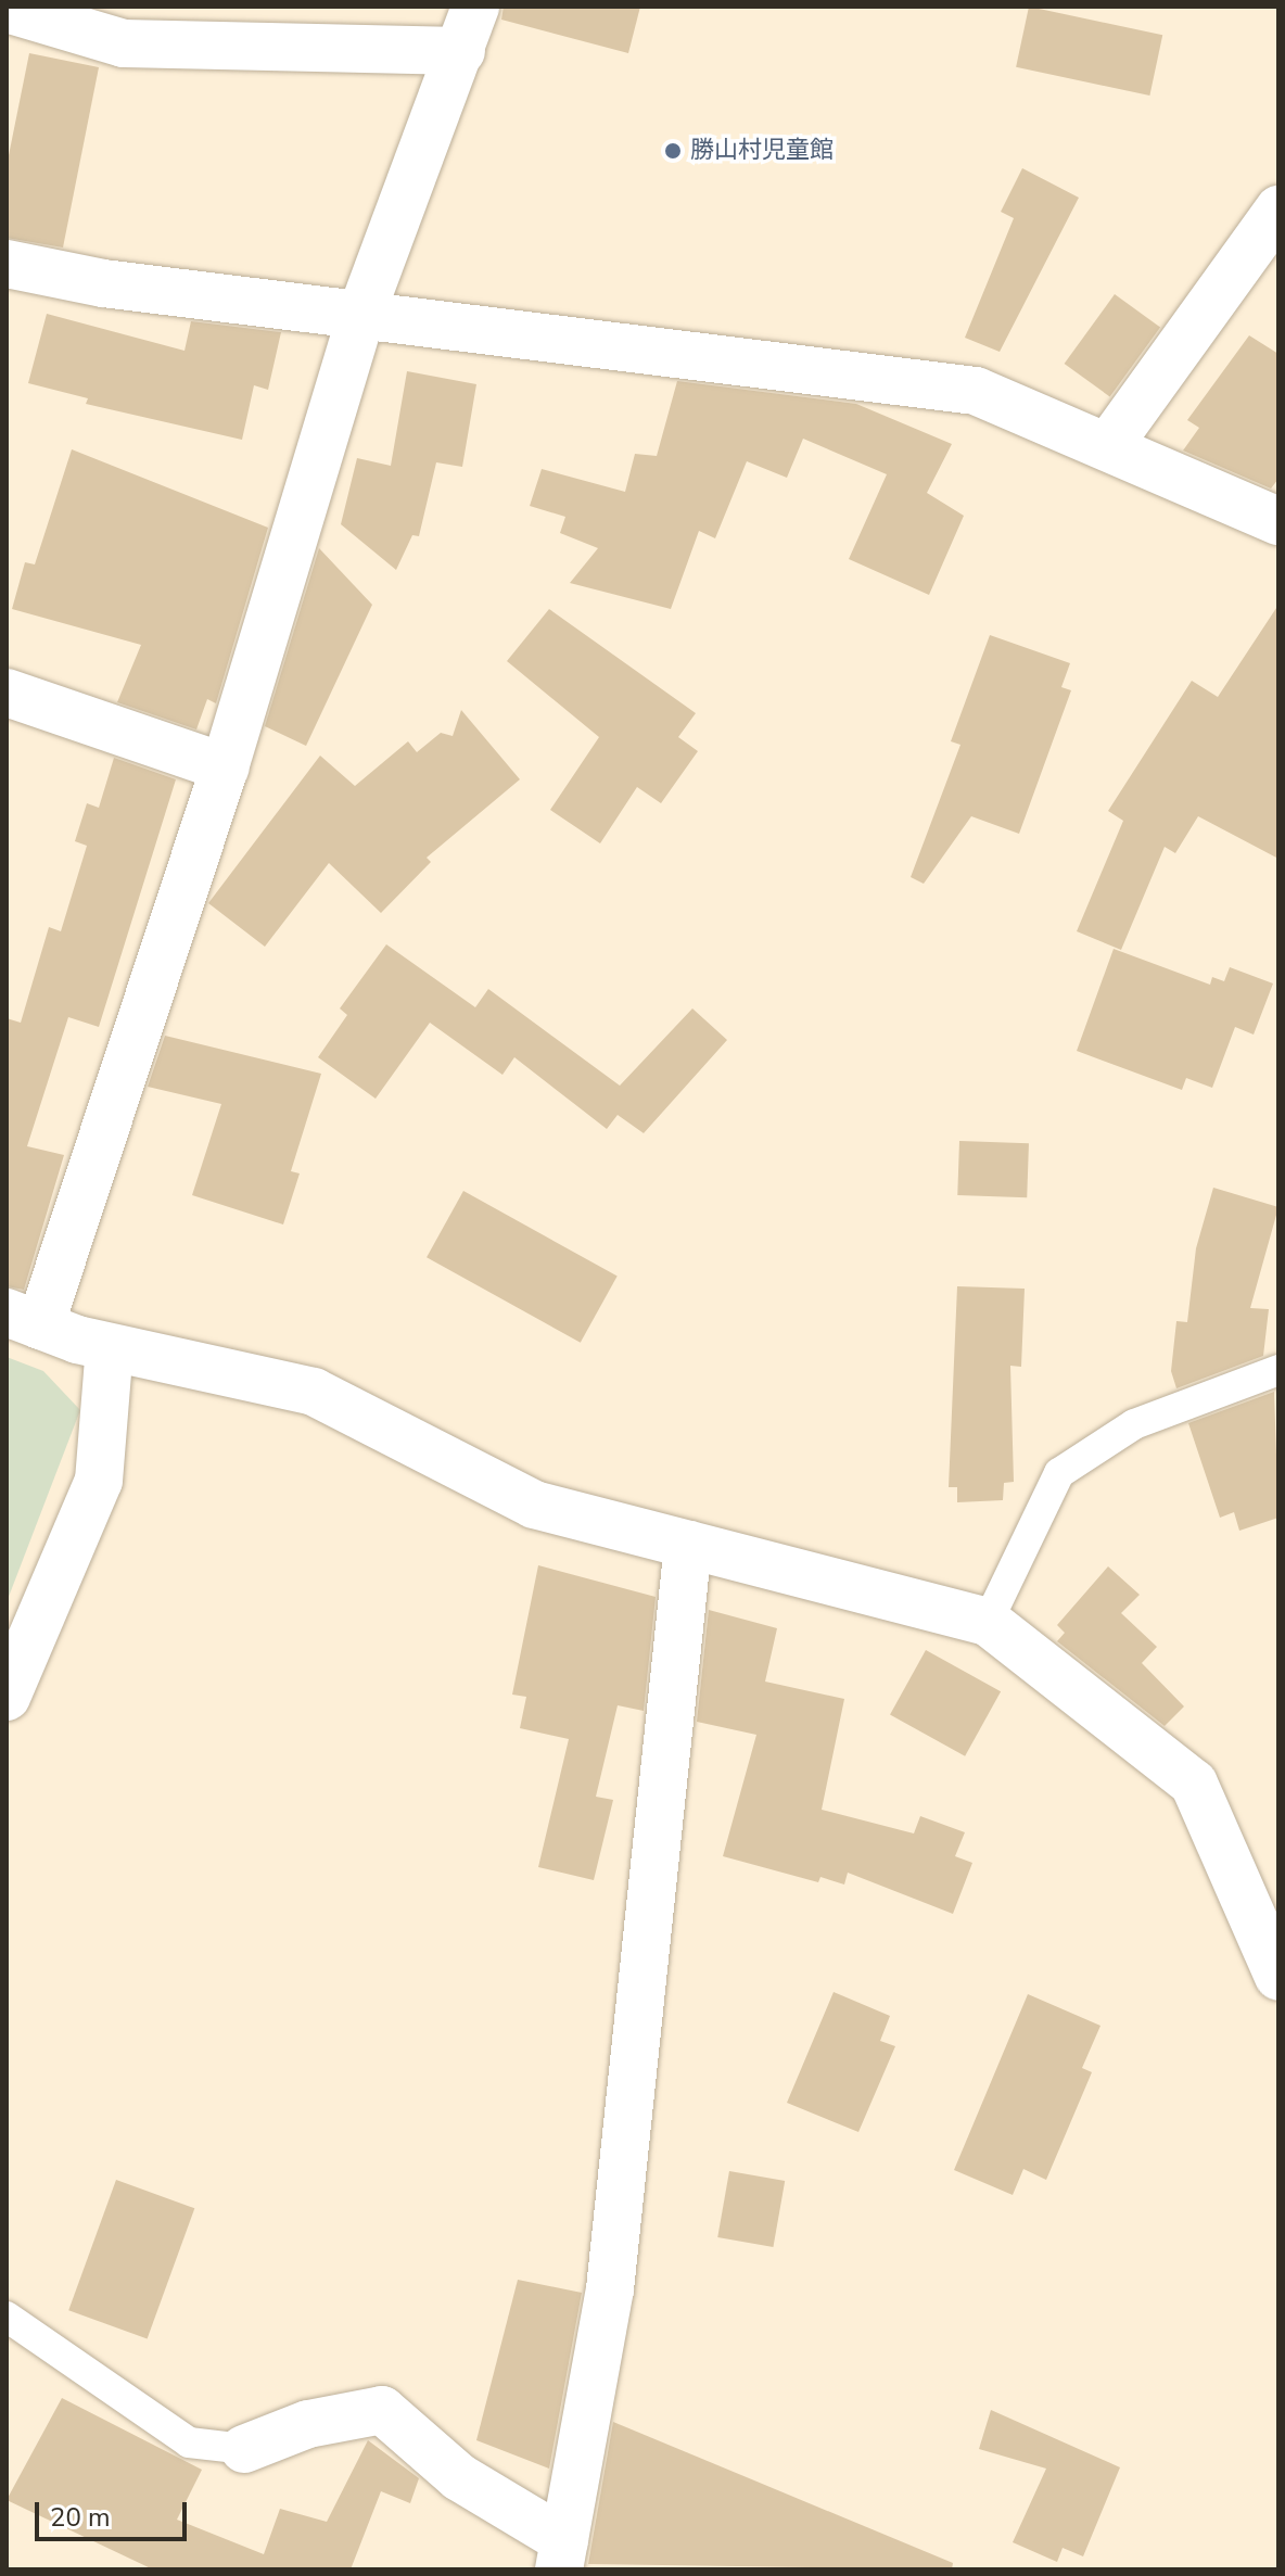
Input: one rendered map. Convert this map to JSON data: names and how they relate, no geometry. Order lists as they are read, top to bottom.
{
  "places": ["勝山村児童館"],
  "scale_bar": "20 m"
}
